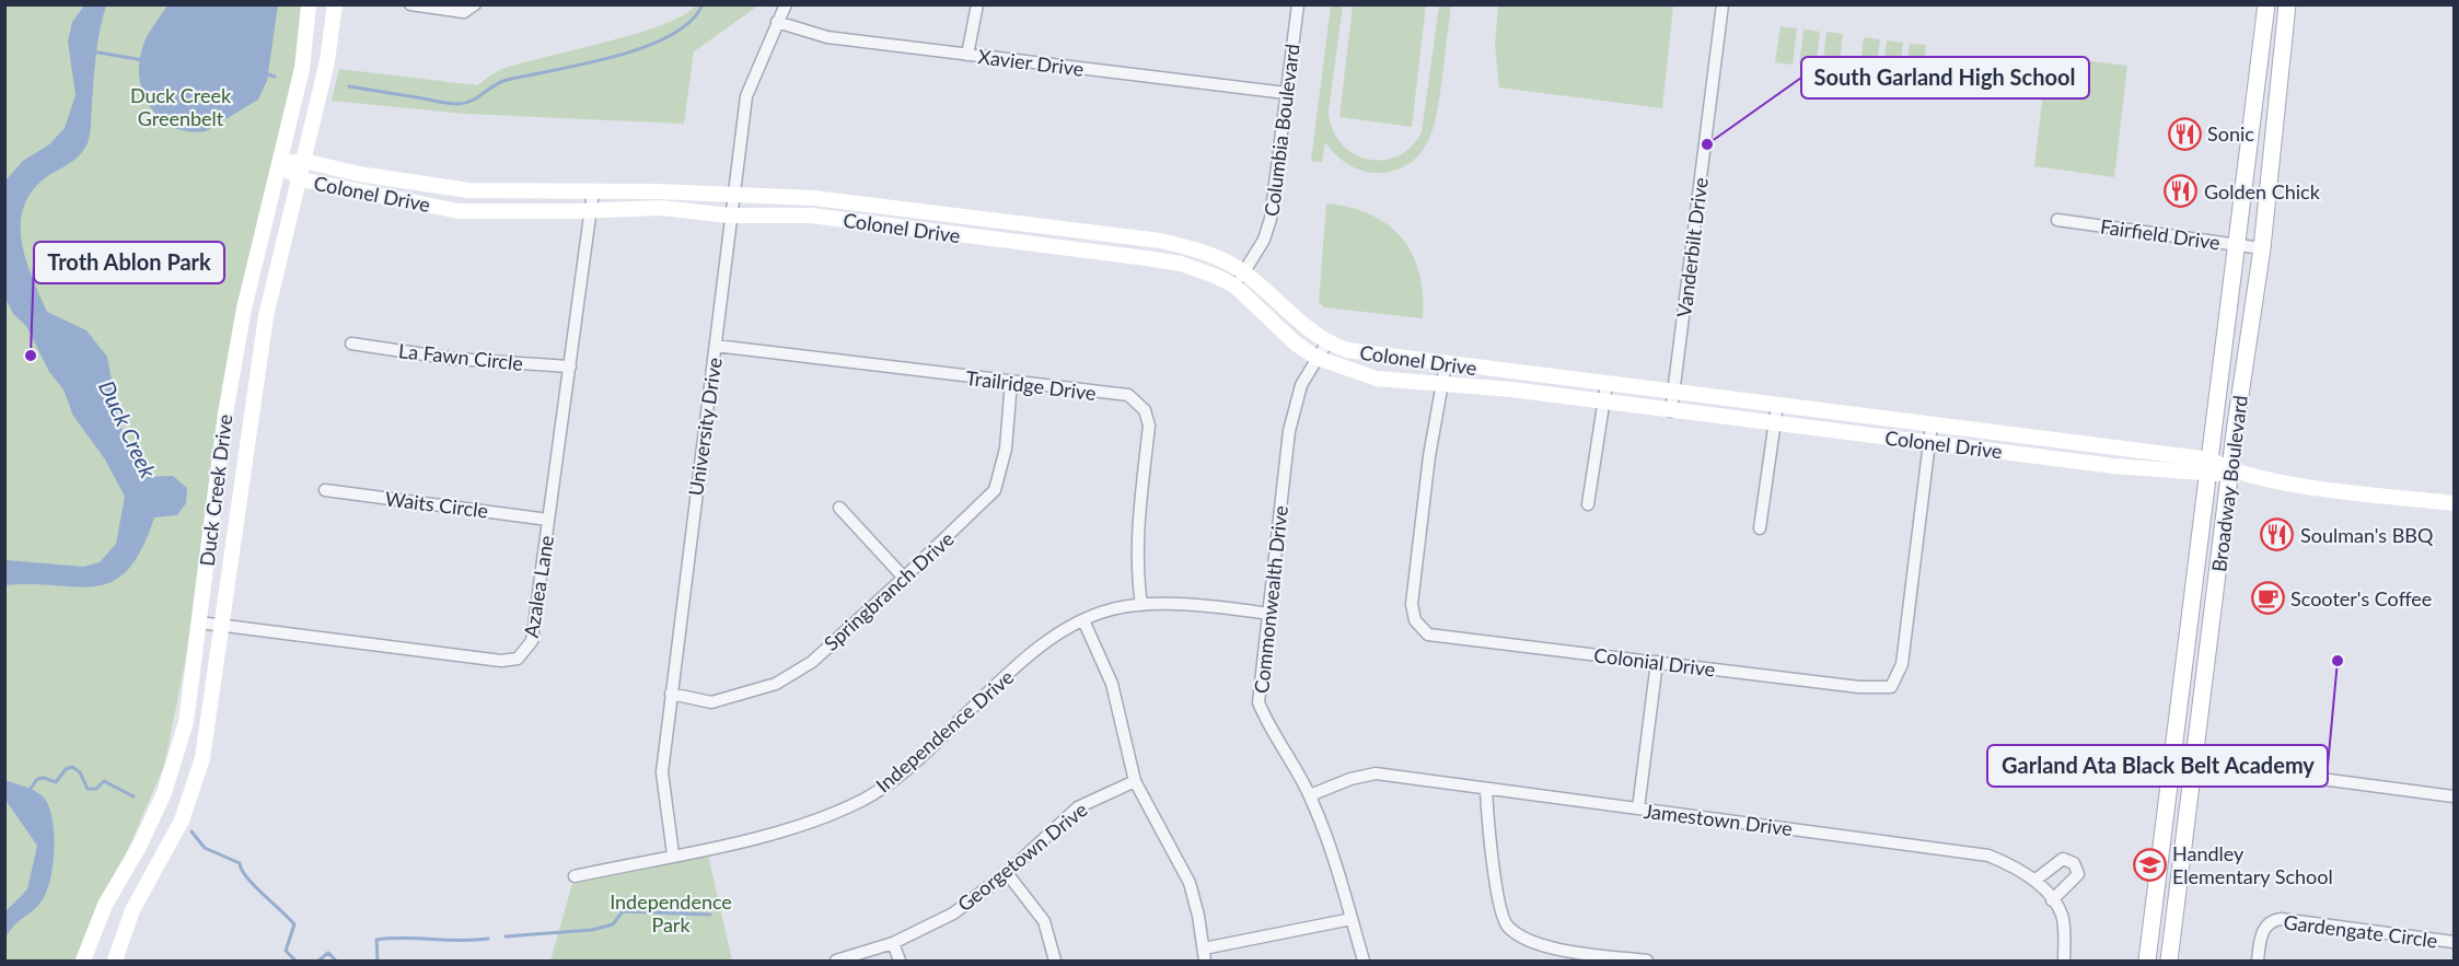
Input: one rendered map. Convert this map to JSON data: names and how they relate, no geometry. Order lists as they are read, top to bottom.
{
  "streets": {
    "main road": ["Broadway Boulevard"],
    "street": [
      "Xavier Drive",
      "Columbia Boulevard",
      "Colonel Drive",
      "Fairfield Drive",
      "Vanderbilt Drive",
      "La Fawn Circle",
      "Trailridge Drive",
      "University Drive",
      "Duck Creek Drive",
      "Waits Circle",
      "Azalea Lane",
      "Springbranch Drive",
      "Commonwealth Drive",
      "Colonial Drive",
      "Independence Drive",
      "Jamestown Drive",
      "Georgetown Drive",
      "Gardengate Circle"
    ]
  },
  "crossings": [
    ["Xavier Drive", "Columbia Boulevard"],
    ["Xavier Drive", "University Drive"],
    ["Columbia Boulevard", "Colonel Drive"],
    ["Colonel Drive", "Vanderbilt Drive"],
    ["Colonel Drive", "University Drive"],
    ["Colonel Drive", "Broadway Boulevard"],
    ["Colonel Drive", "Duck Creek Drive"],
    ["Colonel Drive", "Azalea Lane"],
    ["Colonel Drive", "Commonwealth Drive"],
    ["Colonel Drive", "Colonial Drive"],
    ["Fairfield Drive", "Broadway Boulevard"],
    ["La Fawn Circle", "Azalea Lane"],
    ["Trailridge Drive", "University Drive"],
    ["Trailridge Drive", "Springbranch Drive"],
    ["Trailridge Drive", "Independence Drive"],
    ["University Drive", "Springbranch Drive"],
    ["University Drive", "Independence Drive"],
    ["Duck Creek Drive", "Azalea Lane"],
    ["Waits Circle", "Azalea Lane"],
    ["Commonwealth Drive", "Independence Drive"],
    ["Commonwealth Drive", "Jamestown Drive"]
  ],
  "water": ["Duck Creek"],
  "parks": ["Duck Creek Greenbelt", "Independence Park"],
  "places": {
    "restaurant": ["Sonic", "Golden Chick", "Soulman's BBQ"],
    "other": ["South Garland High School", "Troth Ablon Park", "Garland Ata Black Belt Academy"],
    "cafe": ["Scooter's Coffee"],
    "school or university": ["Handley Elementary School"]
  }
}
